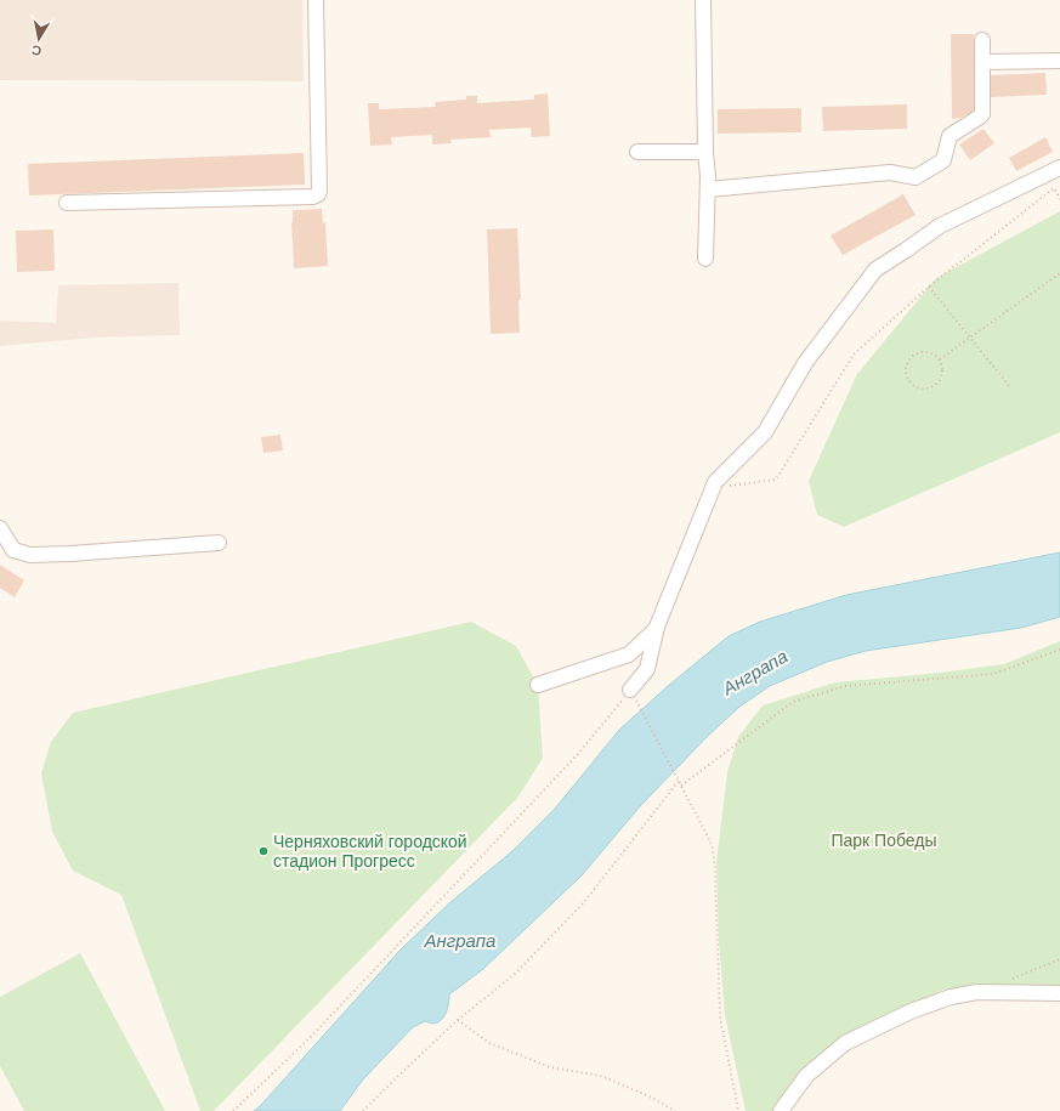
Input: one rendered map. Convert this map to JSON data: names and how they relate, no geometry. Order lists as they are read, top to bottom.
{
  "water": ["Анграпа"],
  "parks": ["Парк Победы"],
  "places": ["Черняховский городской стадион Прогресс"],
  "north": "bottom"
}
